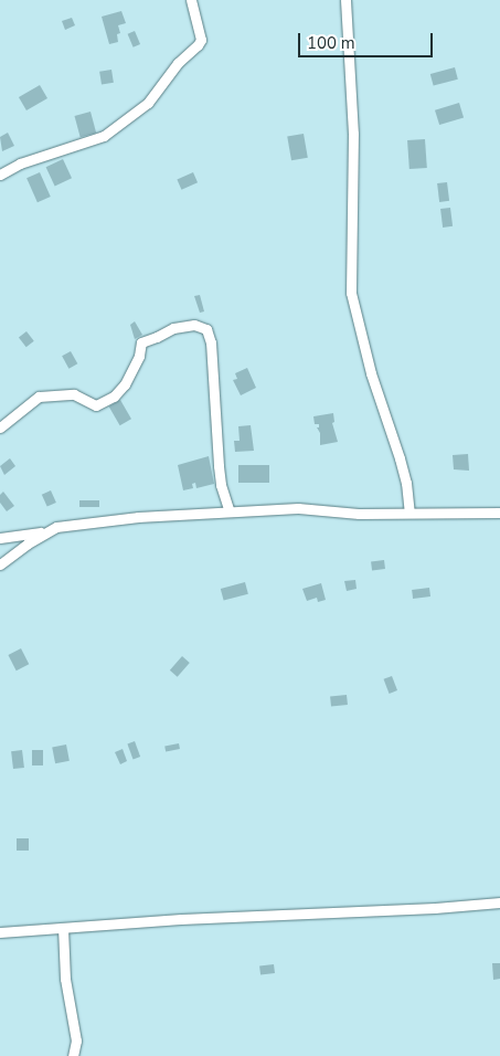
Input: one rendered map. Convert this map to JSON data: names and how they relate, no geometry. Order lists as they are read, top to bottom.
{
  "scale_bar": "100 m"
}
